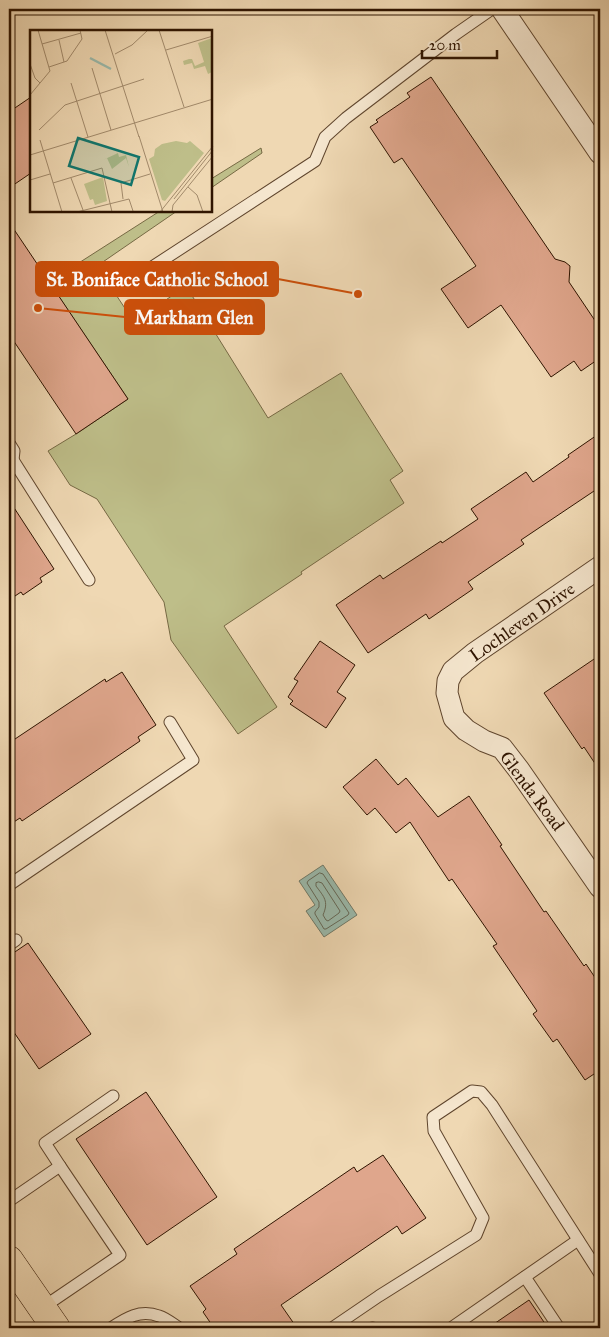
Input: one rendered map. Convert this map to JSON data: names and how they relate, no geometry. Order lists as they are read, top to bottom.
{
  "streets": {
    "street": ["Lochleven Drive", "Glenda Road"]
  },
  "crossings": [
    ["Lochleven Drive", "Glenda Road"]
  ],
  "places": ["St. Boniface Catholic School", "Markham Glen"],
  "scale_bar": "20 m"
}
